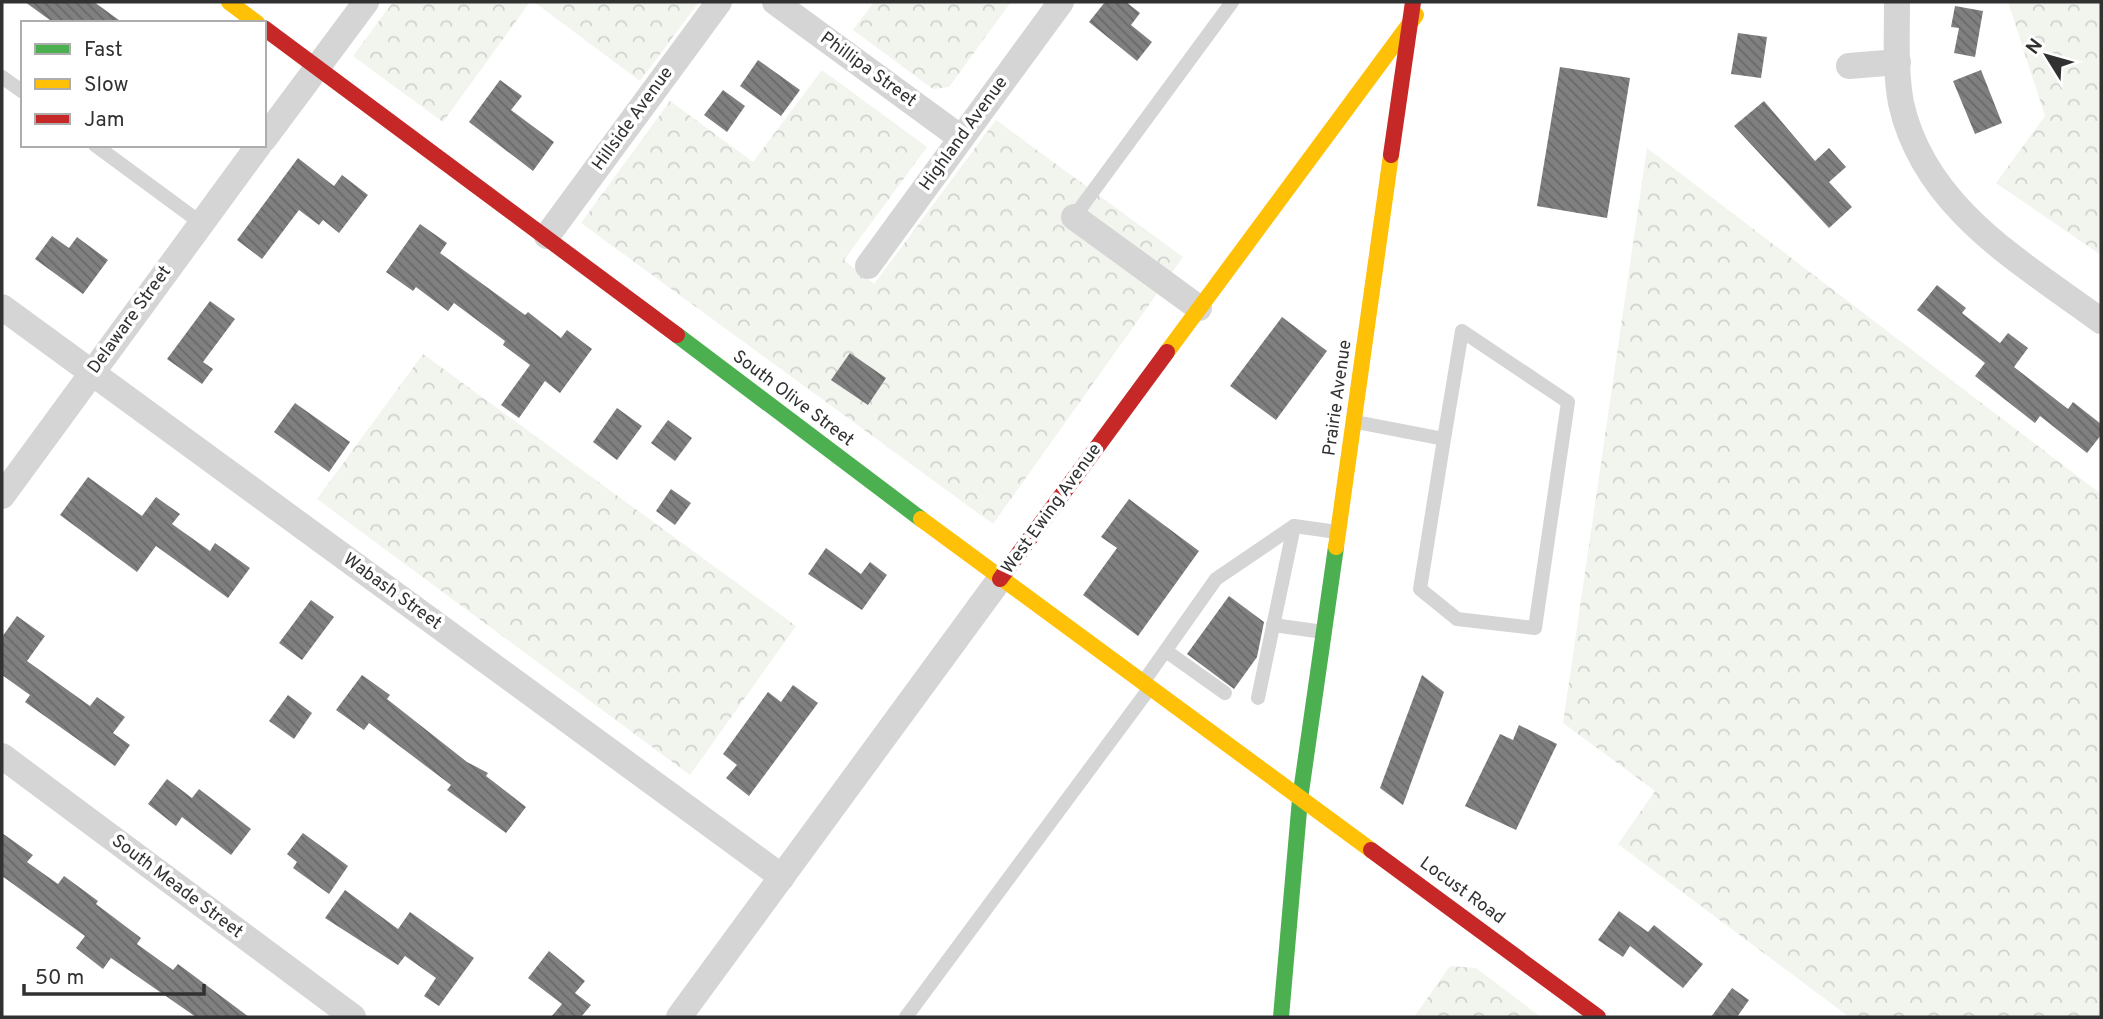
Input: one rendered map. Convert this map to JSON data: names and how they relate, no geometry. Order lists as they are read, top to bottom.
{
  "streets": {
    "street": [
      "Phillipa Street",
      "Hillside Avenue",
      "Highland Avenue",
      "Delaware Street",
      "Prairie Avenue",
      "South Olive Street",
      "West Ewing Avenue",
      "Wabash Street",
      "South Meade Street",
      "Locust Road"
    ]
  },
  "crossings": [
    ["Phillipa Street", "Highland Avenue"],
    ["Hillside Avenue", "South Olive Street"],
    ["Delaware Street", "Wabash Street"],
    ["Prairie Avenue", "South Olive Street"],
    ["Prairie Avenue", "West Ewing Avenue"],
    ["Prairie Avenue", "Locust Road"],
    ["South Olive Street", "West Ewing Avenue"],
    ["South Olive Street", "Locust Road"],
    ["West Ewing Avenue", "Wabash Street"]
  ],
  "legend": ["Fast", "Slow", "Jam"],
  "scale_bar": "50 m",
  "north": "top left"
}
